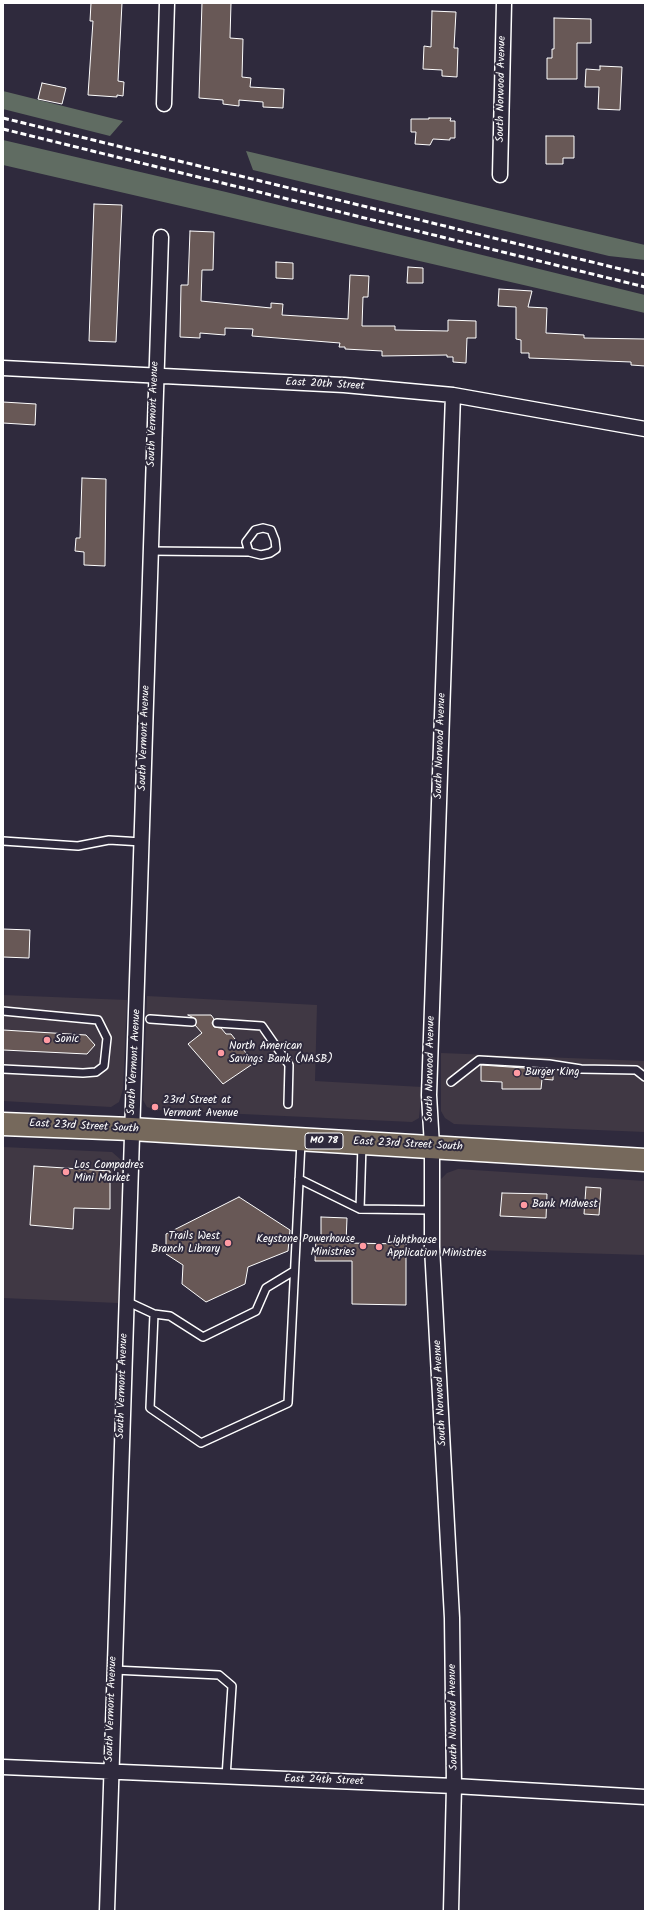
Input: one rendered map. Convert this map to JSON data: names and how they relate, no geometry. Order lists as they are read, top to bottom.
{
  "streets": {
    "main road": ["East 23rd Street South", "MO 78"],
    "street": [
      "South Norwood Avenue",
      "East 20th Street",
      "South Vermont Avenue",
      "East 24th Street"
    ]
  },
  "crossings": [
    ["South Norwood Avenue", "East 20th Street"],
    ["South Norwood Avenue", "East 23rd Street South"],
    ["South Norwood Avenue", "East 24th Street"],
    ["East 20th Street", "South Vermont Avenue"],
    ["South Vermont Avenue", "East 23rd Street South"],
    ["South Vermont Avenue", "East 24th Street"]
  ],
  "places": [
    "Sonic",
    "North American Savings Bank (NASB)",
    "Burger King",
    "23rd Street at Vermont Avenue",
    "Los Compadres Mini Market",
    "Bank Midwest",
    "Trails West Branch Library",
    "Keystone Powerhouse Ministries",
    "Lighthouse Application Ministries"
  ]
}
